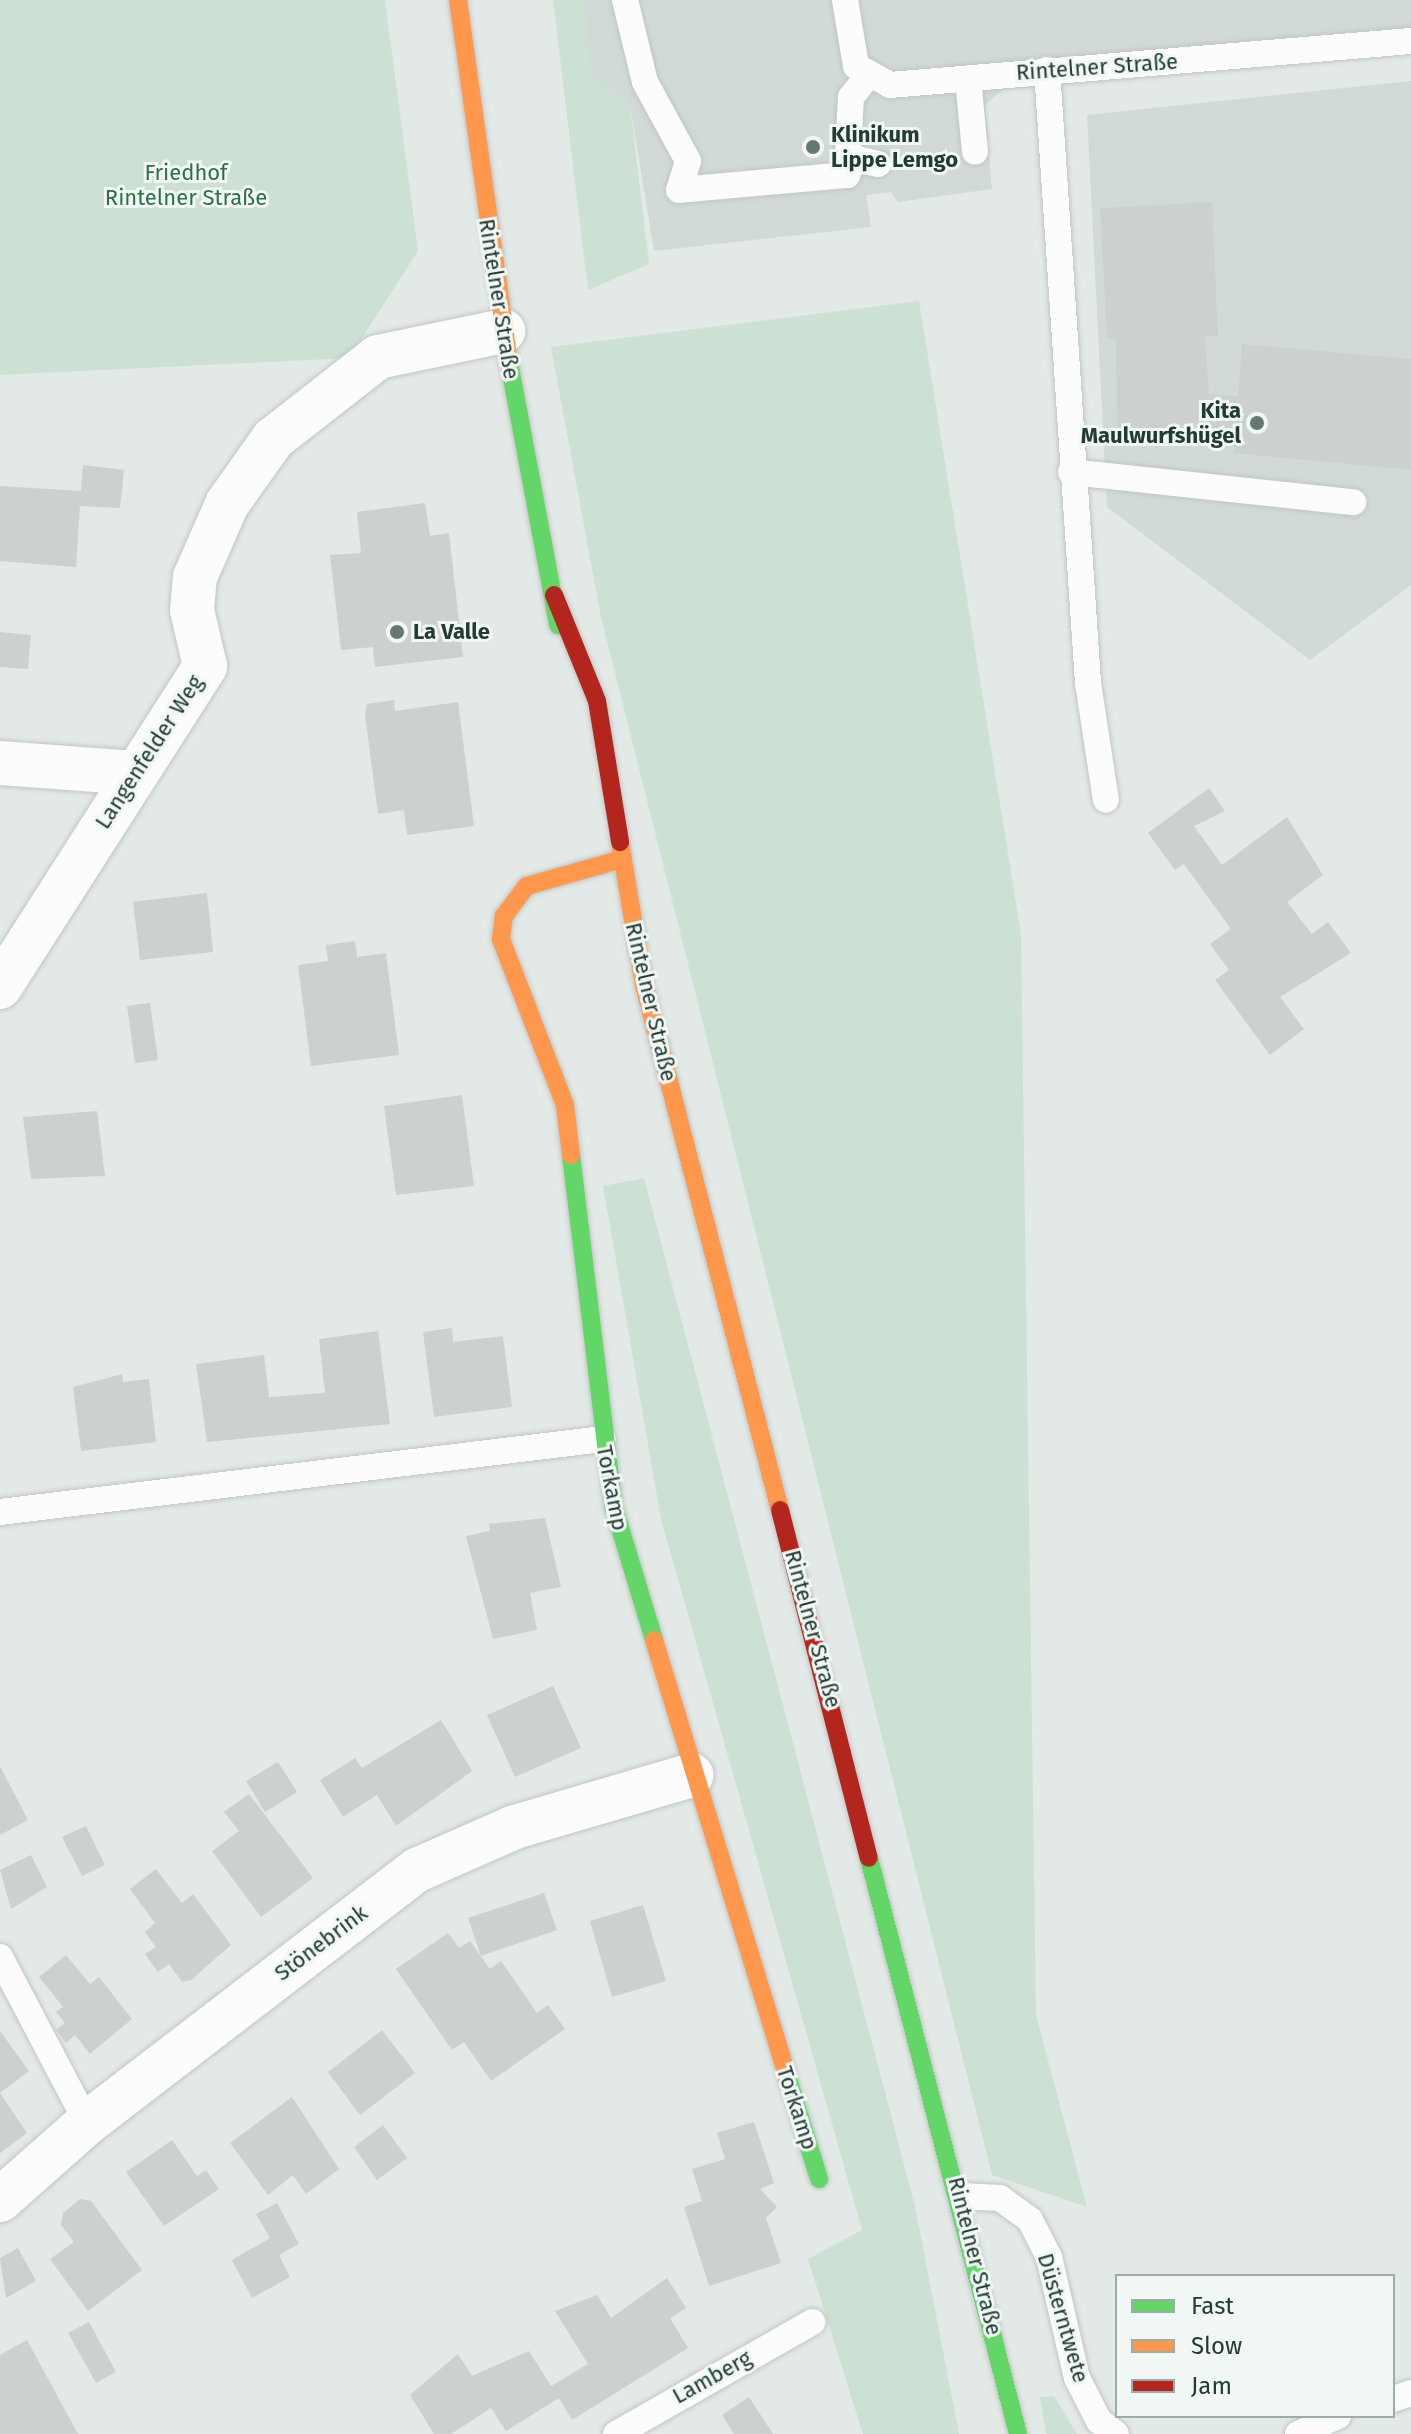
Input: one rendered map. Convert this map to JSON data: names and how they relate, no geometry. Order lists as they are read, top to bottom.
{
  "streets": {
    "main road": ["Rintelner Straße", "Torkamp"],
    "street": ["Langenfelder Weg", "Stönebrink"],
    "lane": ["Düsterntwete", "Lamberg"]
  },
  "crossings": [
    ["Rintelner Straße", "Langenfelder Weg"],
    ["Rintelner Straße", "Torkamp"],
    ["Rintelner Straße", "Düsterntwete"],
    ["Torkamp", "Stönebrink"]
  ],
  "parks": ["Friedhof Rintelner Straße"],
  "places": ["Klinikum Lippe Lemgo", "Kita Maulwurfshügel", "La Valle"],
  "legend": ["Fast", "Slow", "Jam"]
}
